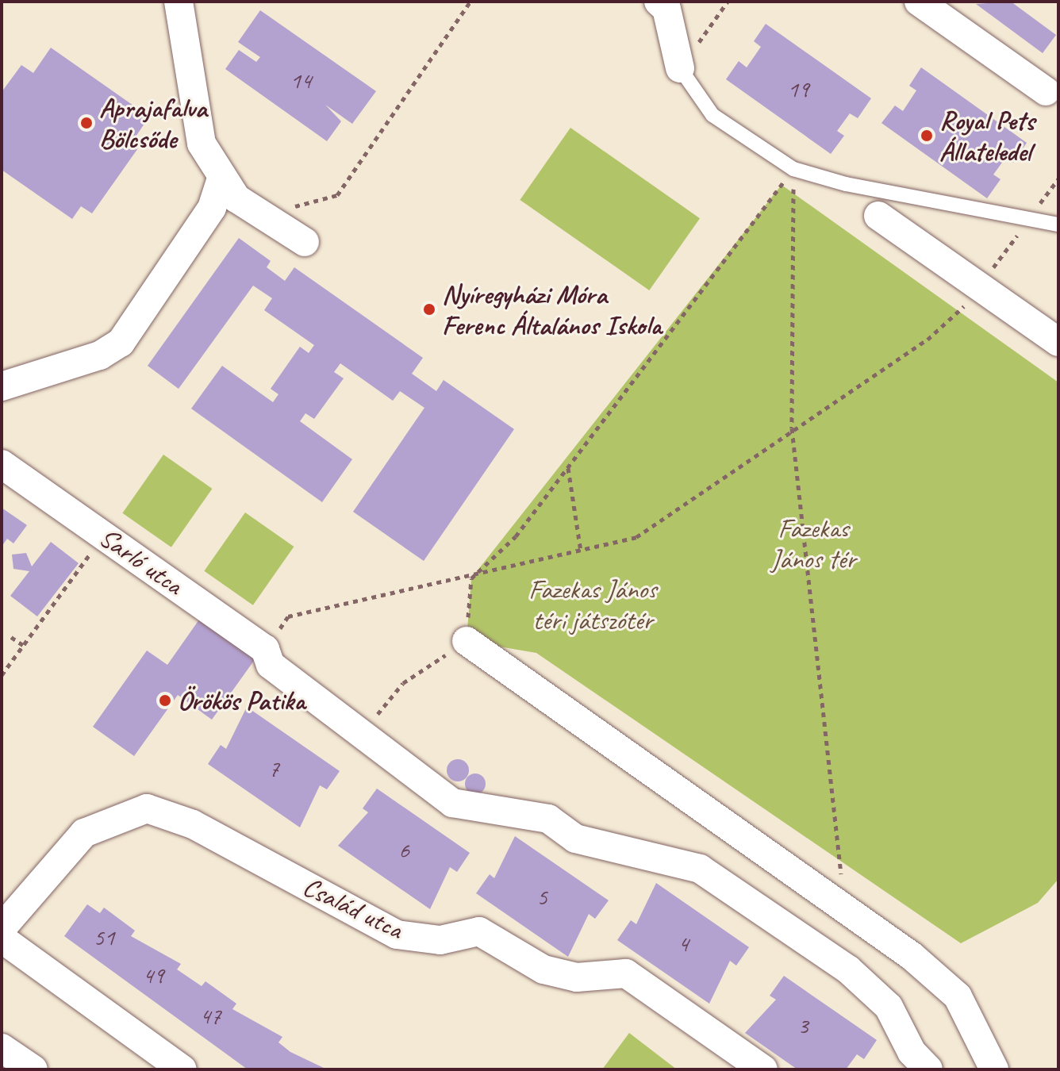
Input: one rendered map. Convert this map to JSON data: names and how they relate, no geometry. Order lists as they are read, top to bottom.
{
  "streets": {
    "street": ["Sarló utca", "Család utca"]
  },
  "parks": ["Fazekas János tér", "Fazekas János téri játszótér"],
  "places": [
    "Aprajafalva Bölcsőde",
    "Royal Pets Állateledel",
    "Nyíregyházi Móra Ferenc Általános Iskola",
    "Örökös Patika"
  ],
  "house_numbers": [
    "14",
    "19",
    "7",
    "6",
    "5",
    "51",
    "4",
    "49",
    "47",
    "3"
  ]
}
